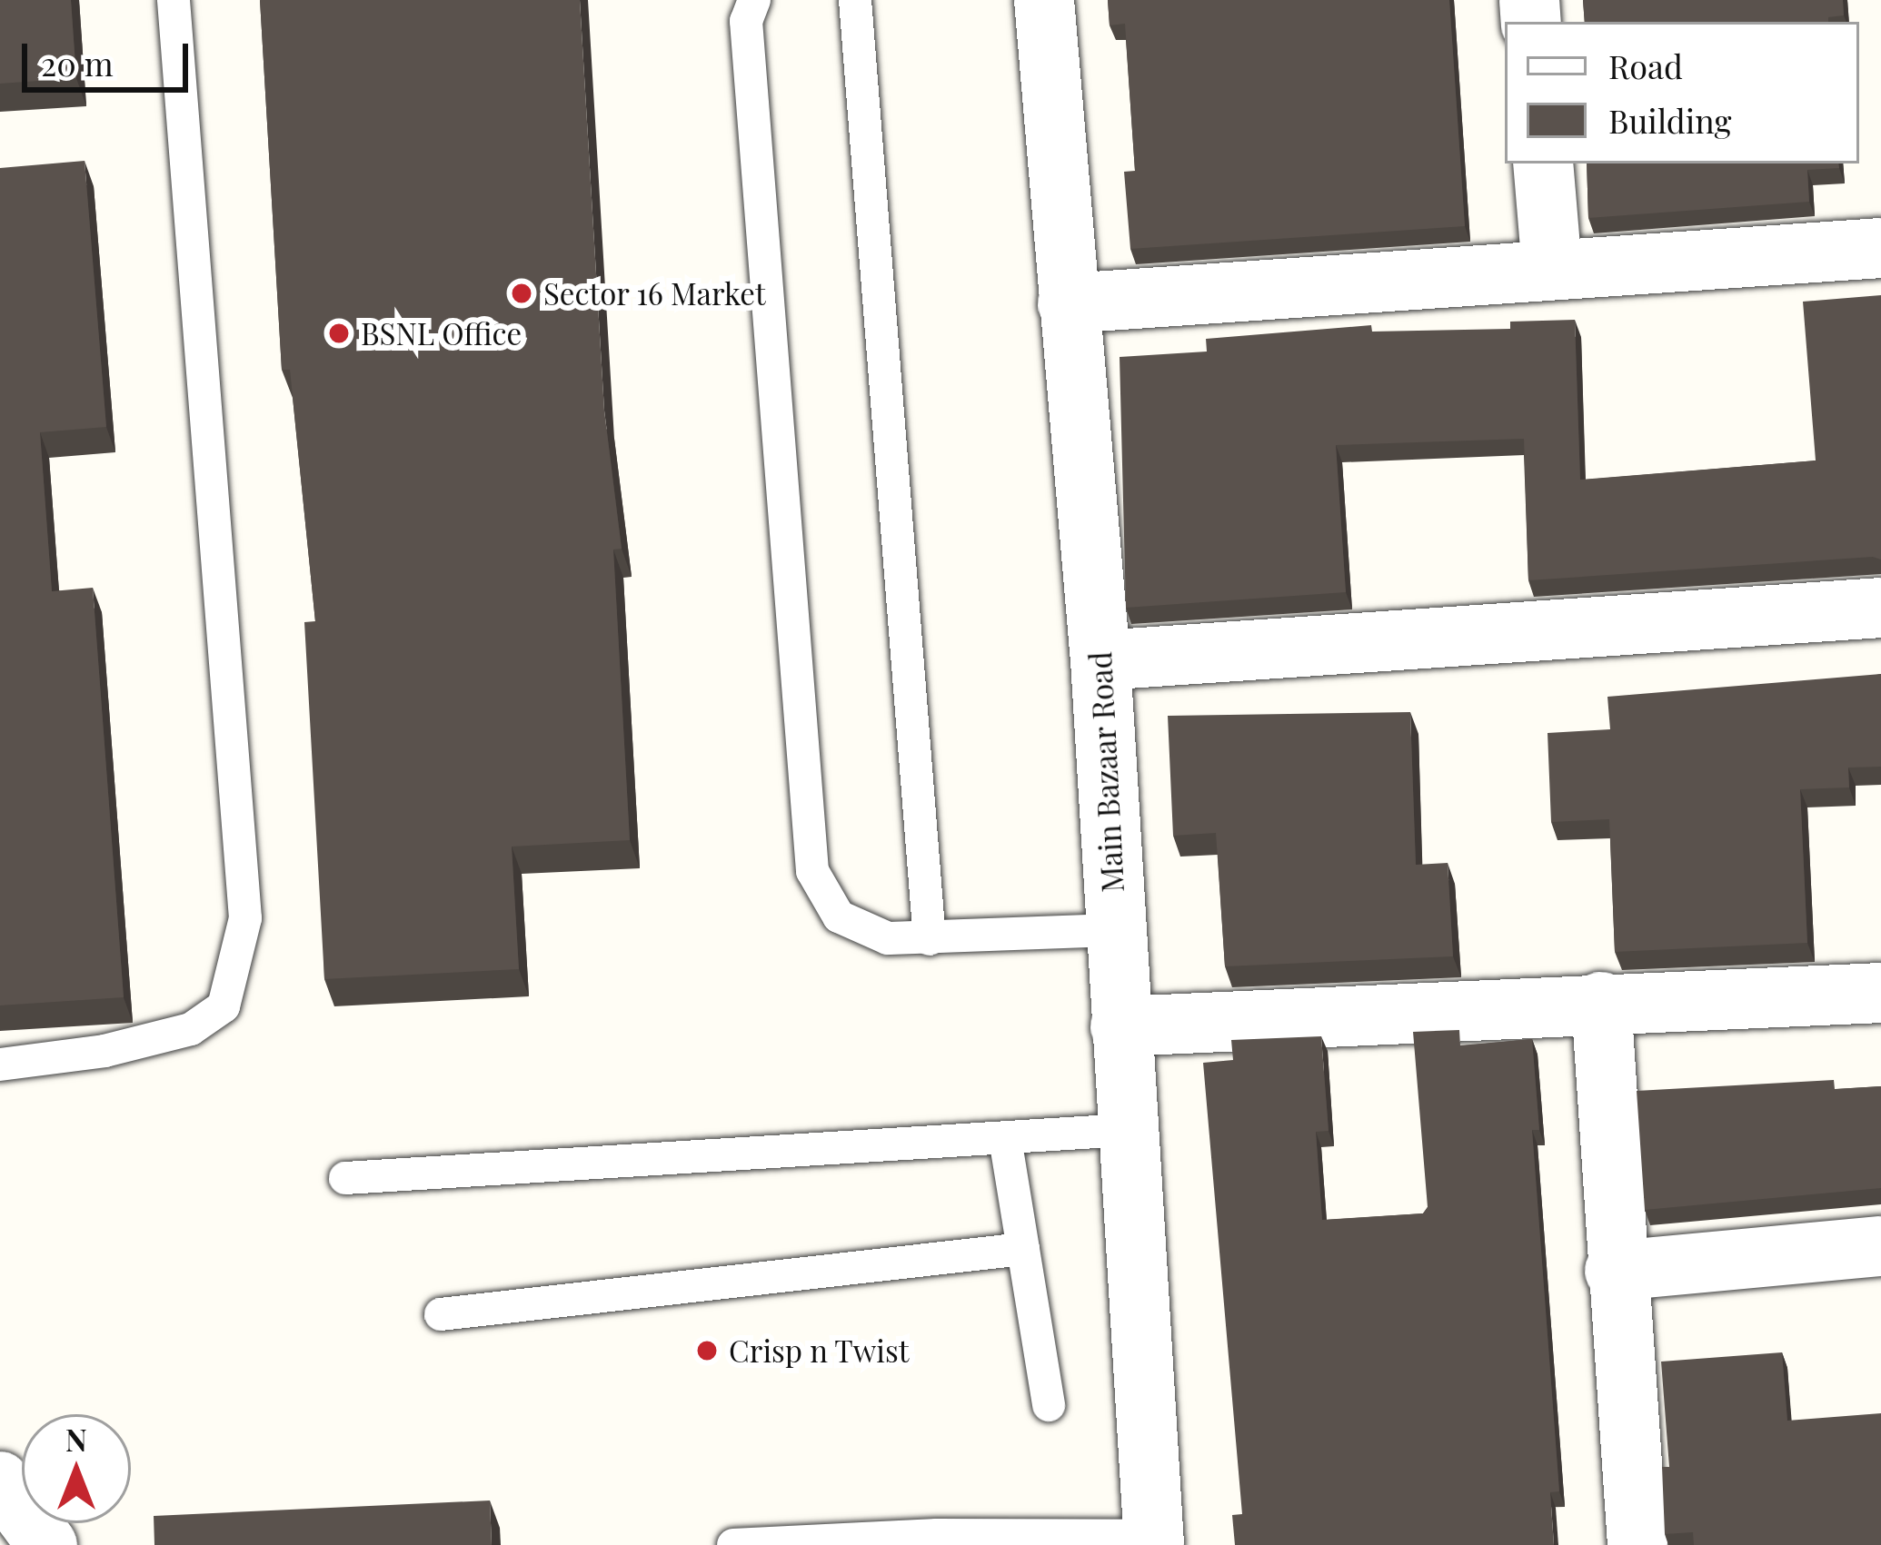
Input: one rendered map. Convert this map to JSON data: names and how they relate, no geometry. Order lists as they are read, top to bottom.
{
  "streets": {
    "street": ["Main Bazaar Road"]
  },
  "places": ["Sector 16 Market", "BSNL Office", "Crisp n Twist"],
  "legend": ["Road", "Building"],
  "scale_bar": "20 m",
  "north": "top"
}
